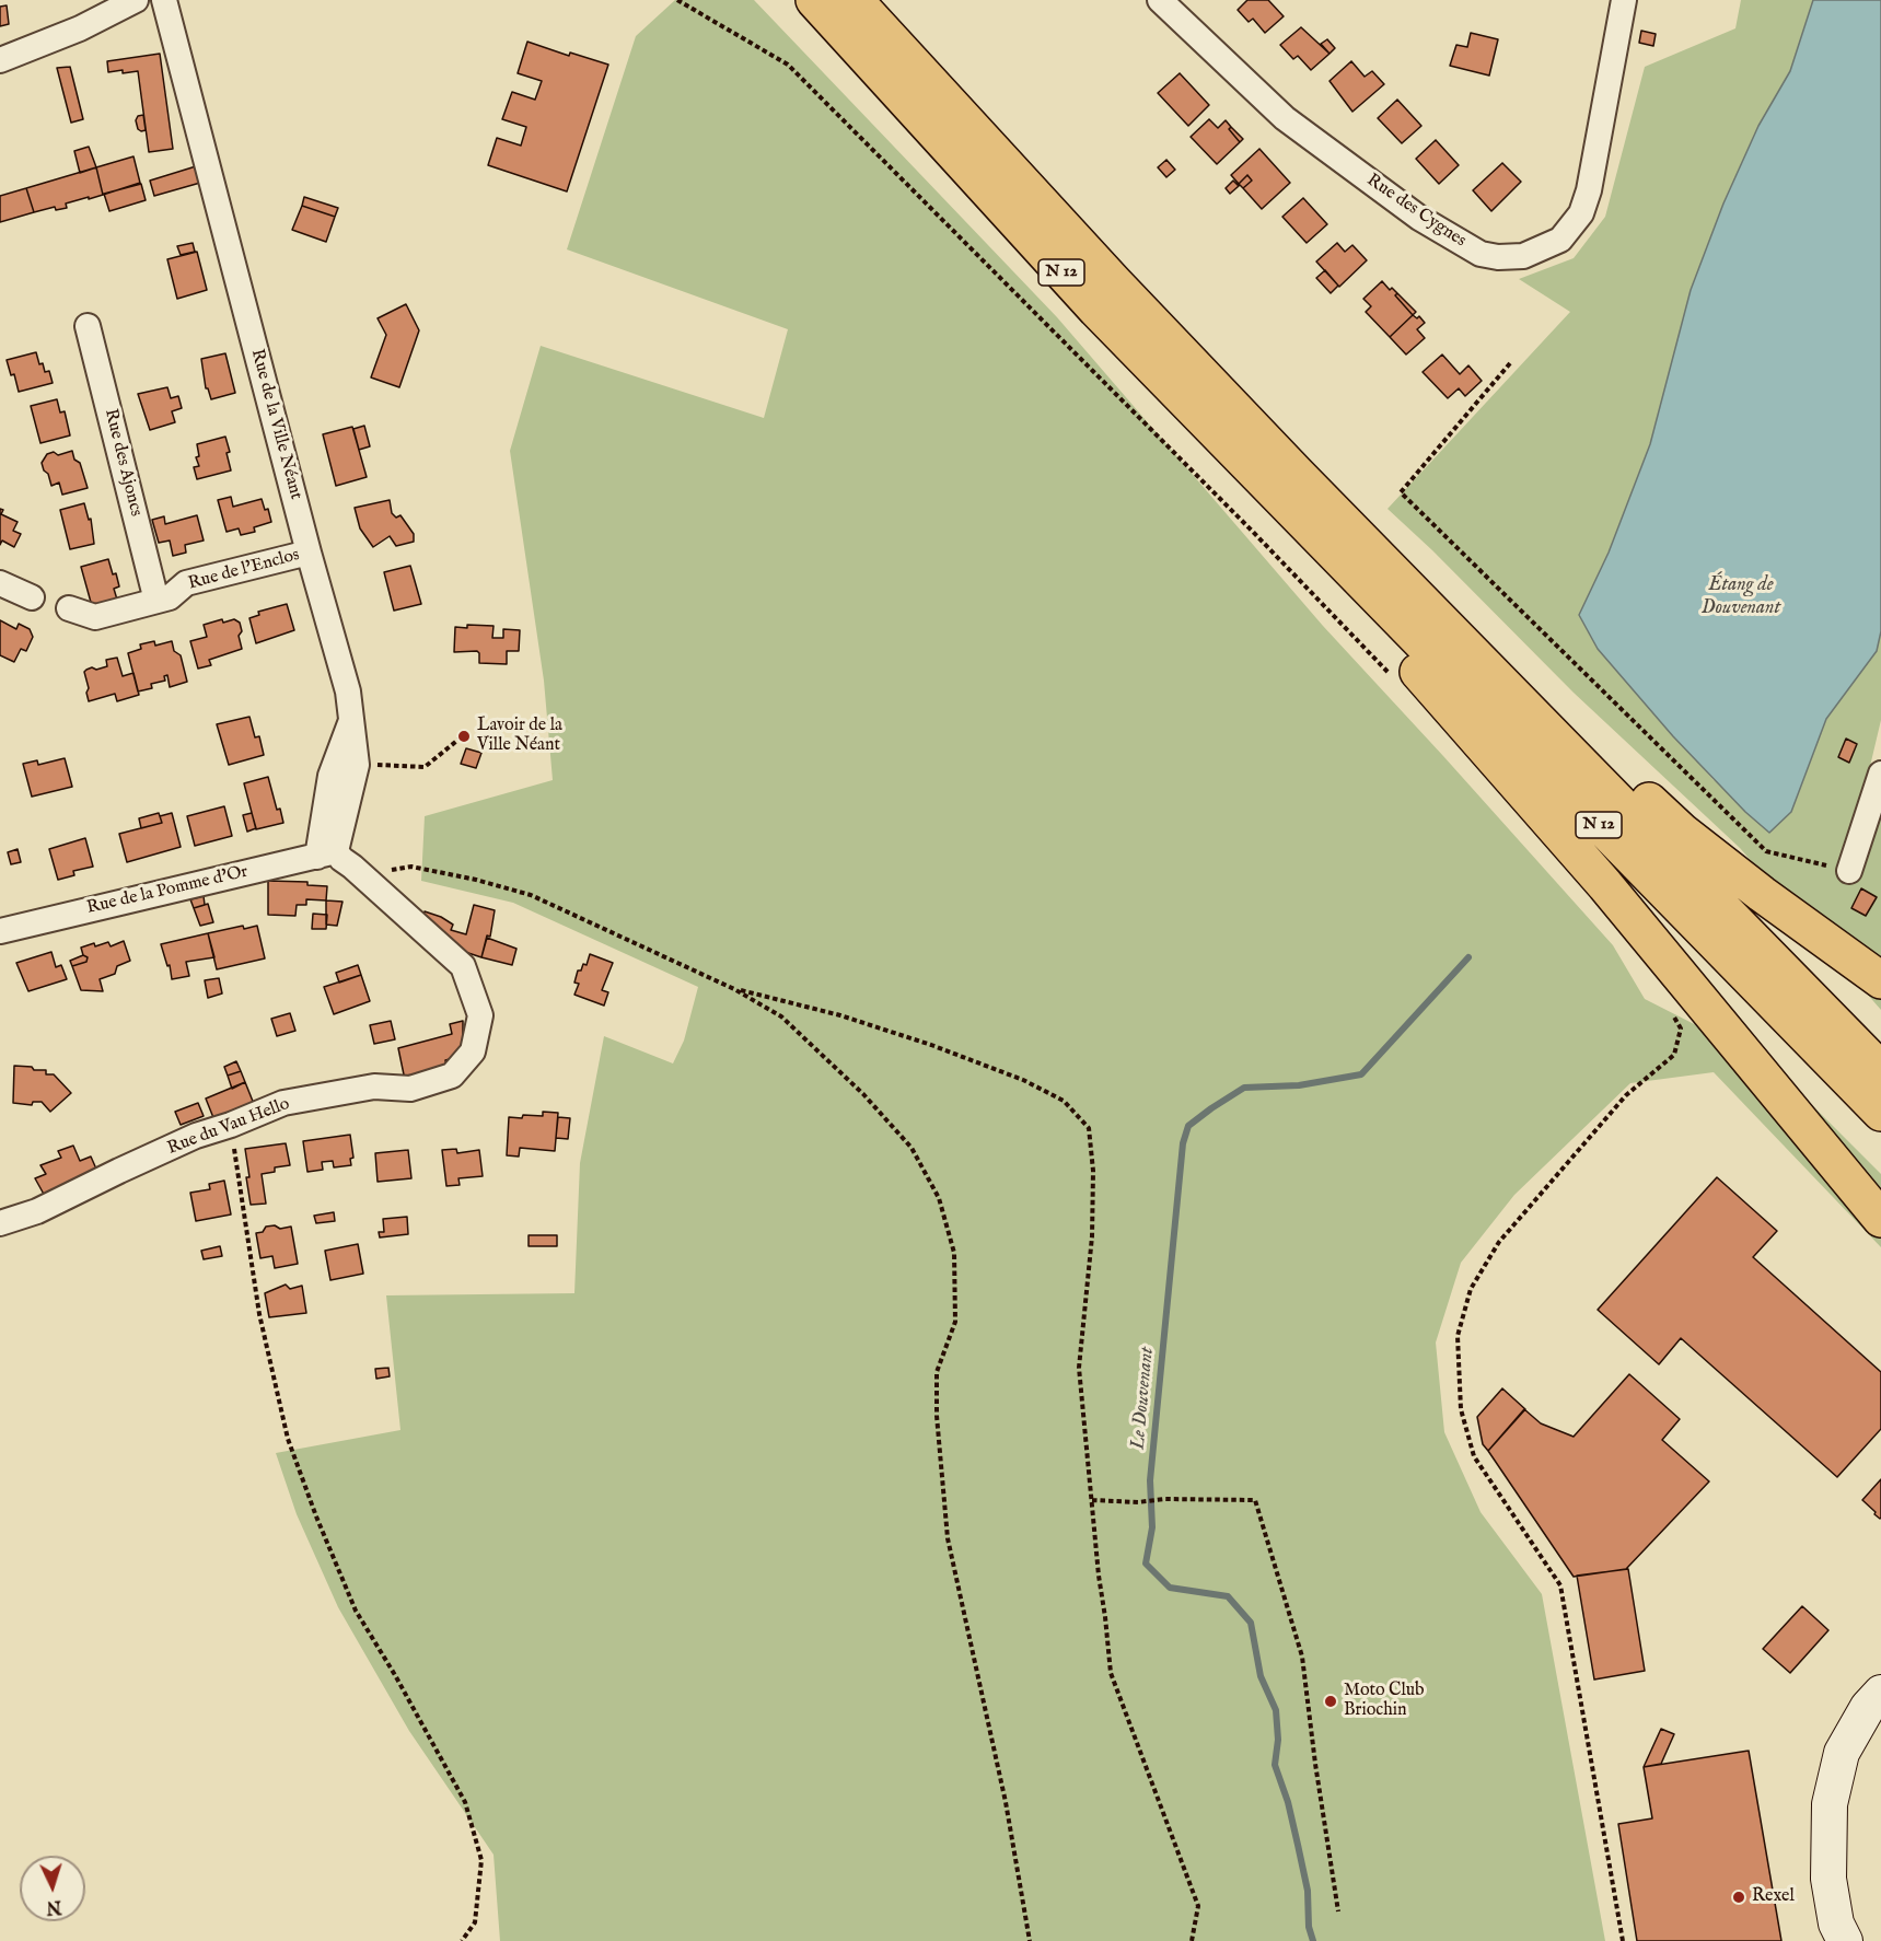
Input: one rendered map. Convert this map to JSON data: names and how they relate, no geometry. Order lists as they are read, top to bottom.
{
  "streets": {
    "highway": ["N 12"],
    "street": [
      "Rue des Cygnes",
      "Rue de la Ville Néant",
      "Rue des Ajoncs",
      "Rue de l'Enclos",
      "Rue de la Pomme d'Or",
      "Rue du Vau Hello"
    ]
  },
  "crossings": [
    ["Rue de la Ville Néant", "Rue de l'Enclos"],
    ["Rue de la Ville Néant", "Rue de la Pomme d'Or"],
    ["Rue de la Ville Néant", "Rue du Vau Hello"],
    ["Rue des Ajoncs", "Rue de l'Enclos"],
    ["Rue de la Pomme d'Or", "Rue du Vau Hello"]
  ],
  "water": ["Étang de Douvenant", "Le Douvenant"],
  "places": ["Lavoir de la Ville Néant", "Moto Club Briochin", "Rexel"],
  "north": "bottom"
}
